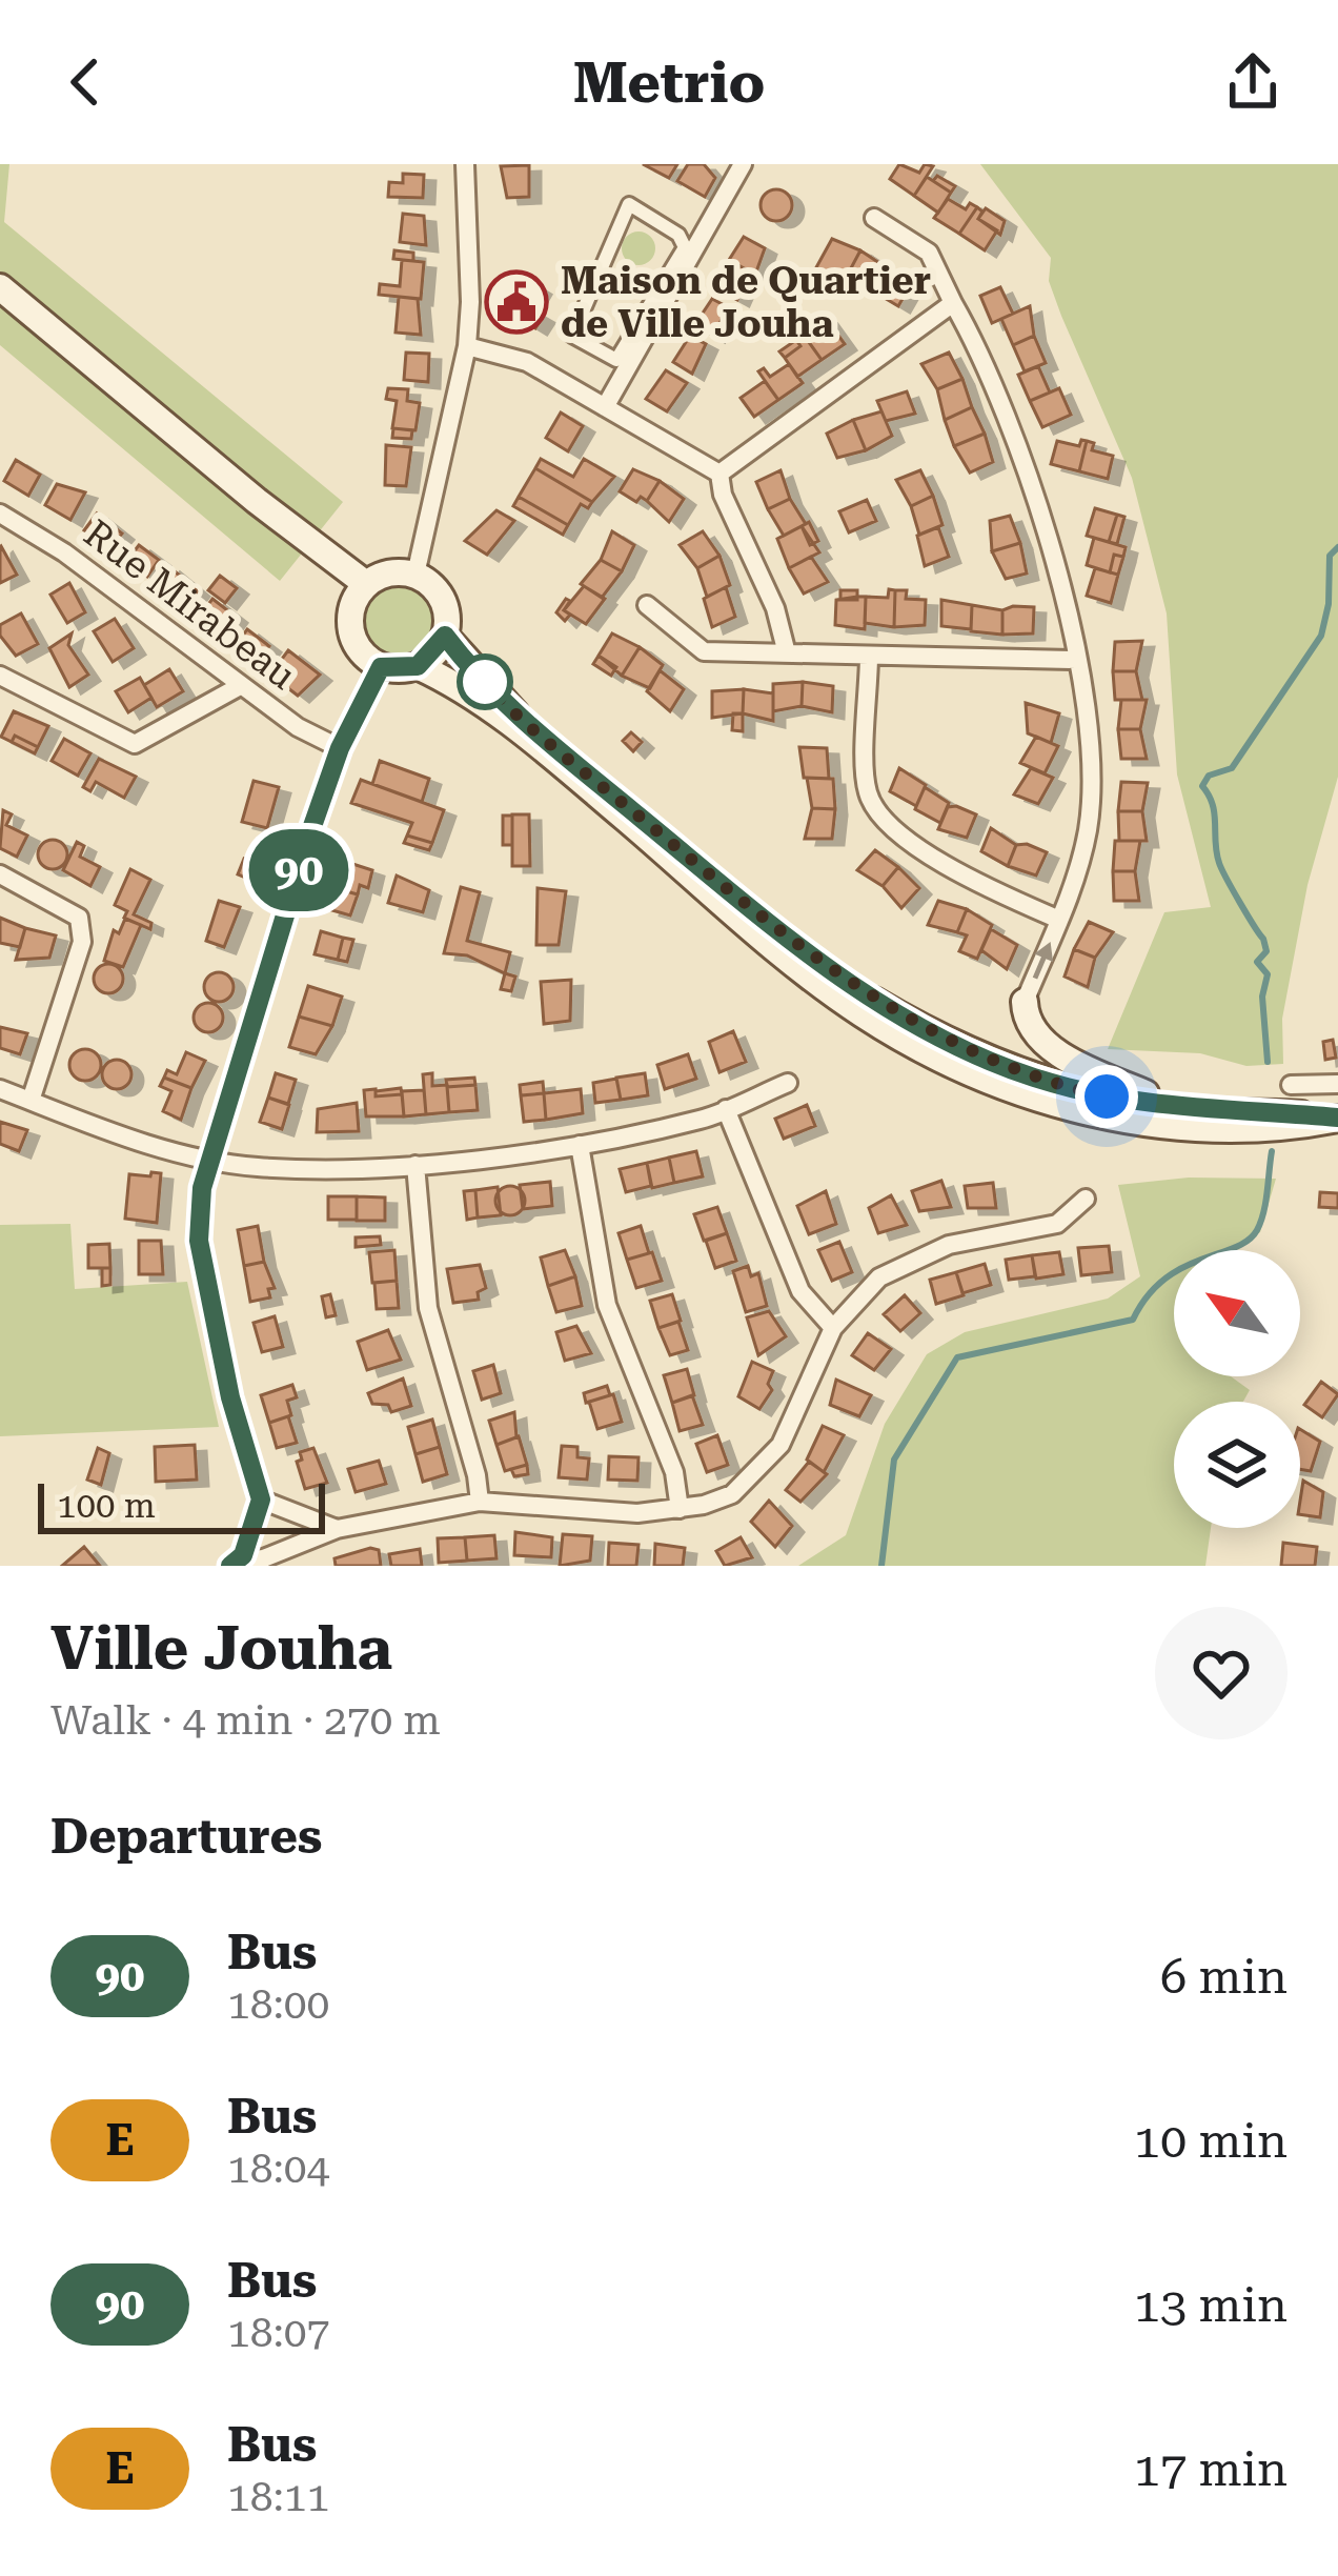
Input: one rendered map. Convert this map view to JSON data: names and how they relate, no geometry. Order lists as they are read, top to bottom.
{
  "streets": {
    "street": ["Rue Mirabeau"]
  },
  "places": {
    "public building": ["Maison de Quartier de Ville Jouha"]
  },
  "lines": ["bus line 90"],
  "scale_bar": "100 m",
  "north": "top left",
  "page": {
    "header": "Metrio",
    "on_map": "90",
    "scale": "100 m",
    "heading": [
      ["Ville Jouha", "Walk · 4 min · 270 m"],
      "Departures"
    ],
    "list": [
      {
        "mark": "90",
        "name": "Bus",
        "note": "18:00",
        "value": "6 min"
      },
      {
        "mark": "E",
        "name": "Bus",
        "note": "18:04",
        "value": "10 min"
      },
      {
        "mark": "90",
        "name": "Bus",
        "note": "18:07",
        "value": "13 min"
      },
      {
        "mark": "E",
        "name": "Bus",
        "note": "18:11",
        "value": "17 min"
      }
    ]
  }
}
